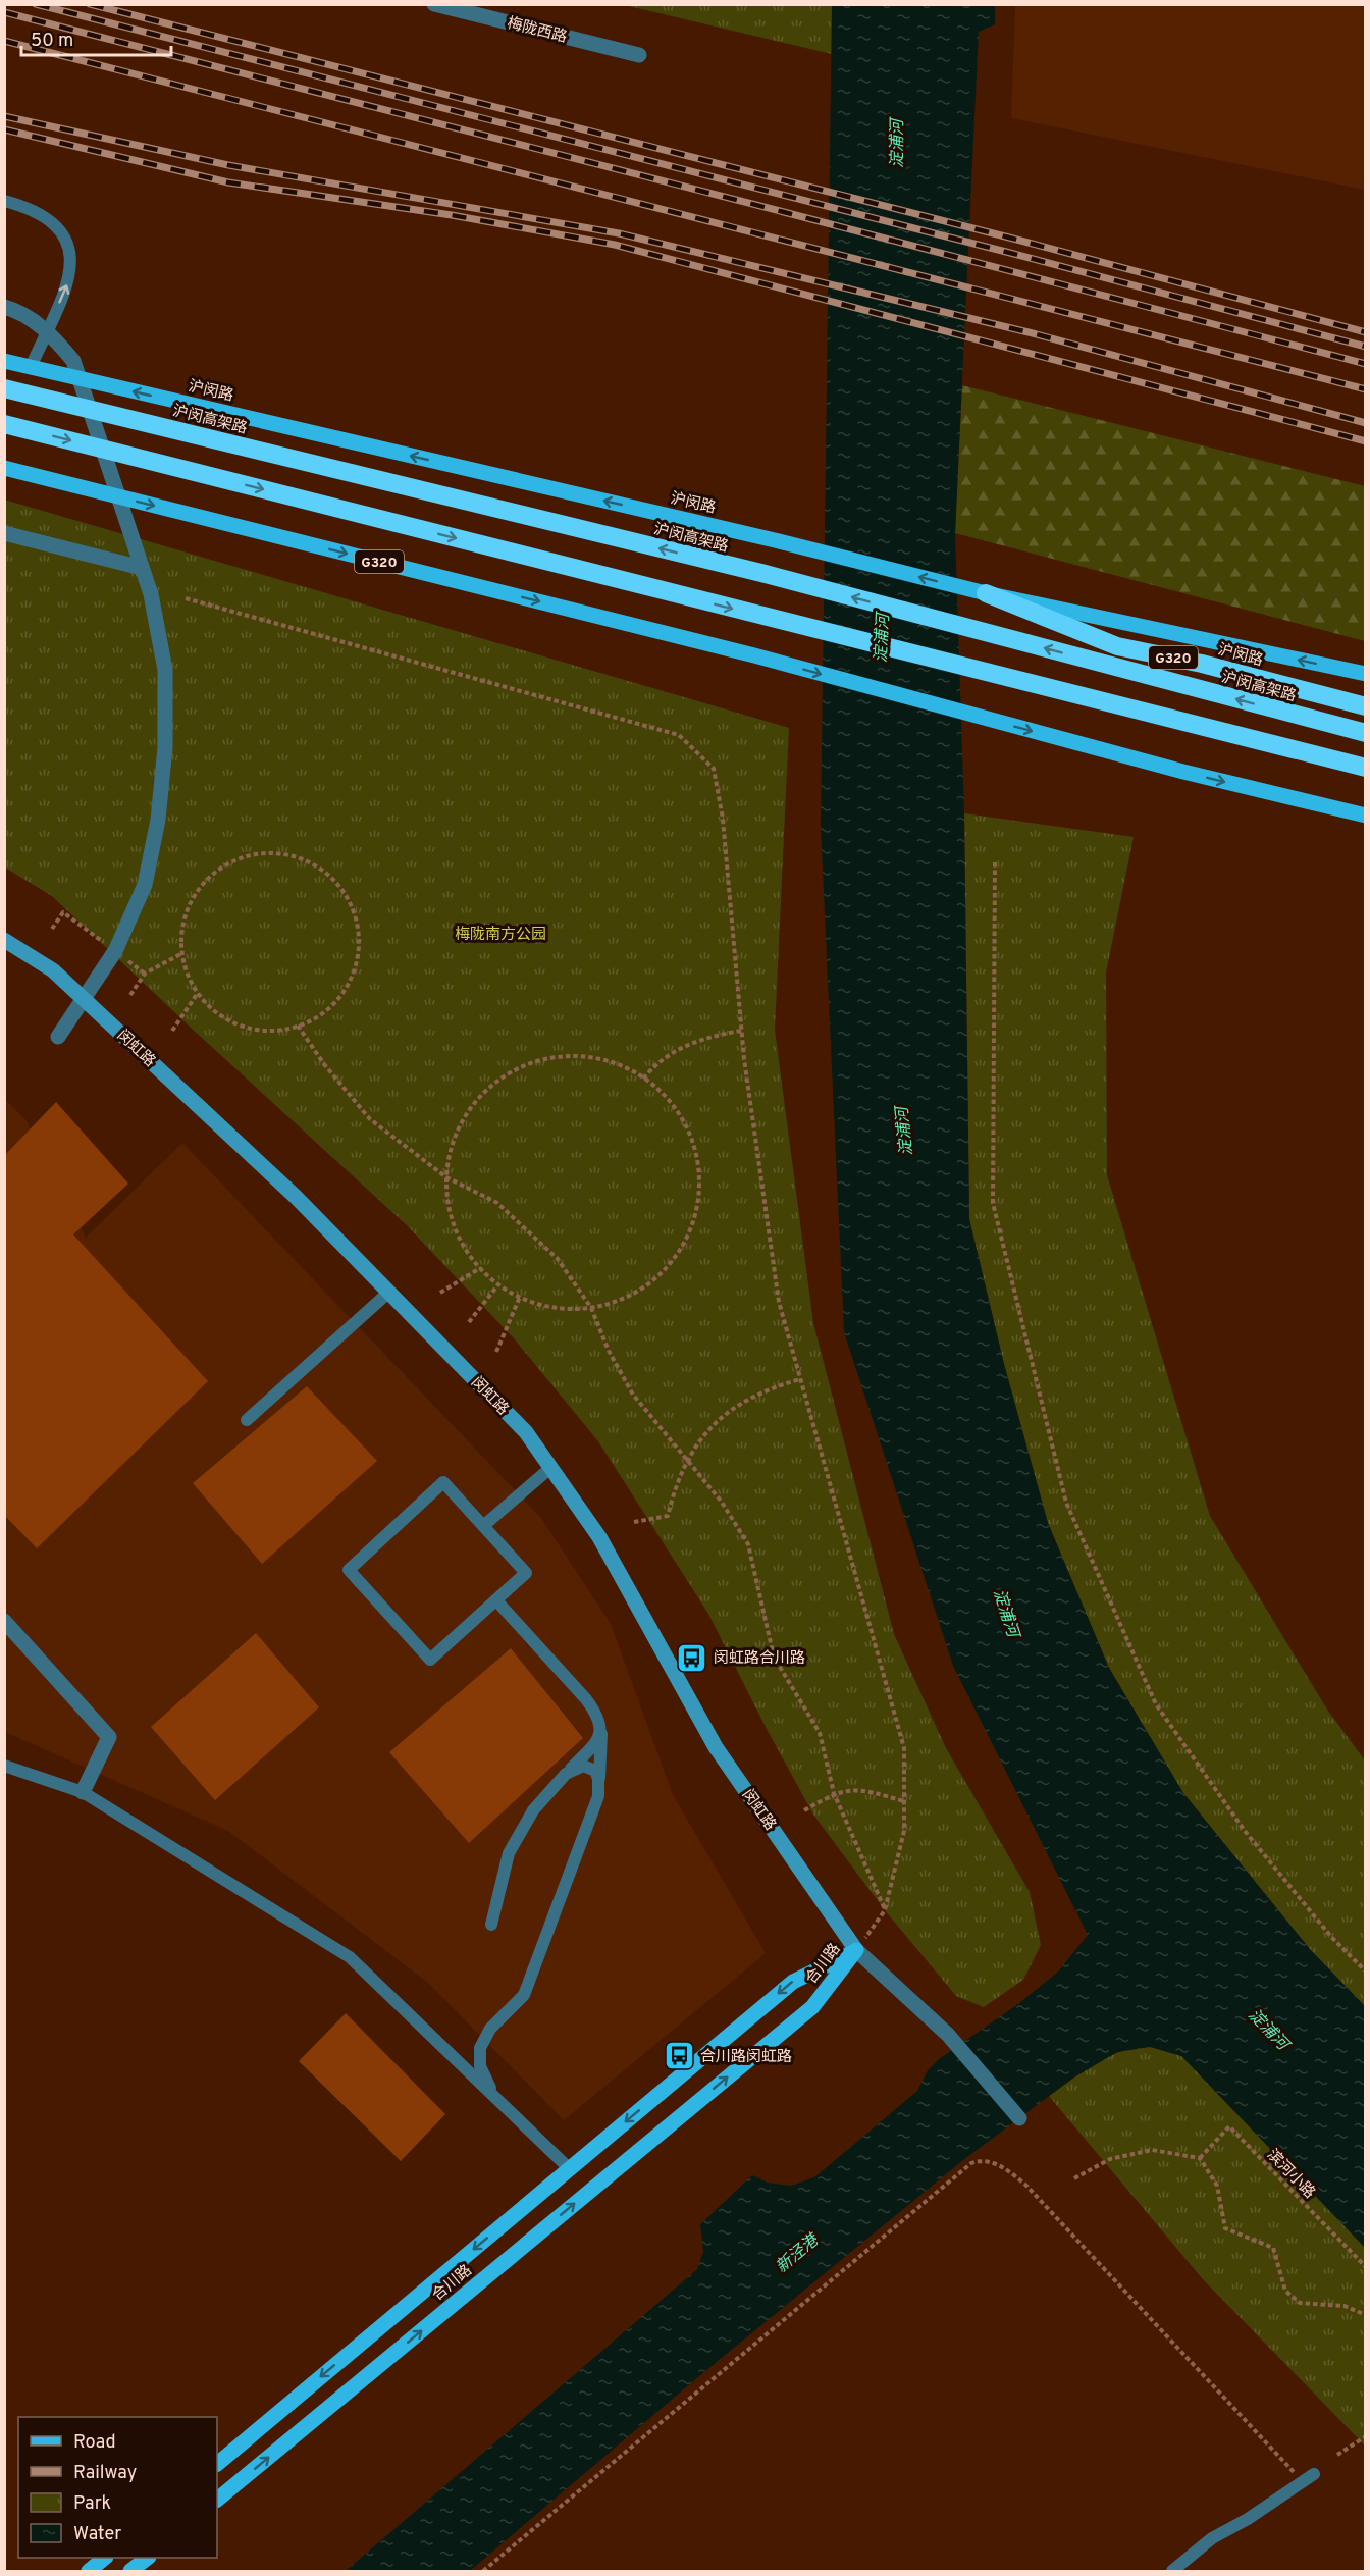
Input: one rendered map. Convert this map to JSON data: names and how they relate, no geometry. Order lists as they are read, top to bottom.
{
  "streets": {
    "highway": ["沪闵路", "沪闵高架路", "G320"],
    "main road": ["闵虹路", "合川路"],
    "street": ["梅陇西路"],
    "path": ["滨河小路"]
  },
  "crossings": [
    ["闵虹路", "合川路"]
  ],
  "water": ["淀浦河", "新泾港"],
  "parks": ["梅陇南方公园"],
  "places": {
    "bus stop": ["闵虹路合川路", "合川路闵虹路"]
  },
  "legend": [
    "Road",
    "Railway",
    "Park",
    "Water"
  ],
  "scale_bar": "50 m"
}
